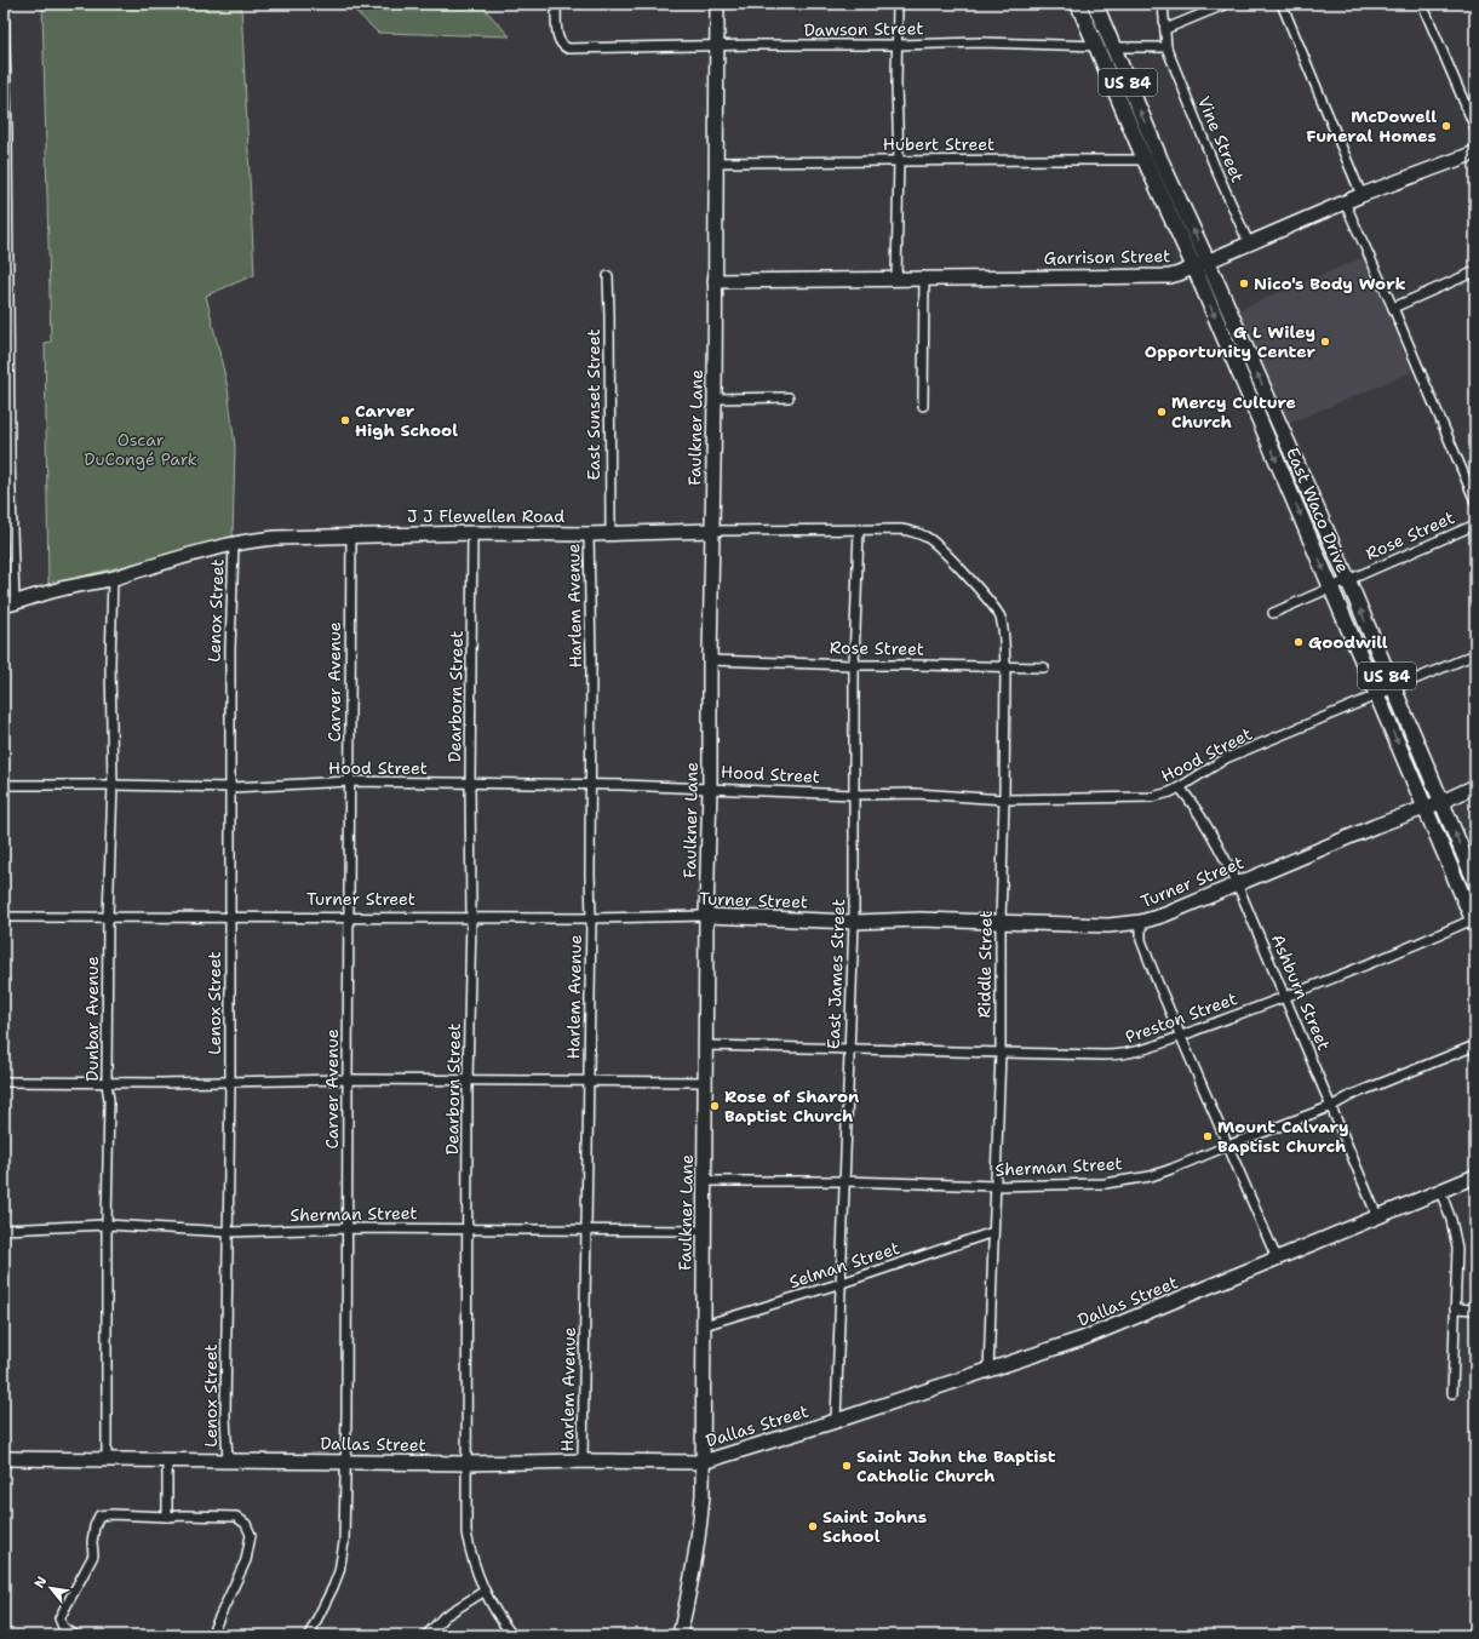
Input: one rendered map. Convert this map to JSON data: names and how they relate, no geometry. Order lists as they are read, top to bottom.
{
  "streets": {
    "main road": ["US 84", "East Waco Drive"],
    "street": [
      "Dawson Street",
      "Vine Street",
      "Hubert Street",
      "Garrison Street",
      "East Sunset Street",
      "Faulkner Lane",
      "J J Flewellen Road",
      "Rose Street",
      "Harlem Avenue",
      "Lenox Street",
      "Carver Avenue",
      "Dearborn Street",
      "Hood Street",
      "Turner Street",
      "Riddle Street",
      "East James Street",
      "Ashburn Street",
      "Preston Street",
      "Dunbar Avenue",
      "Sherman Street",
      "Selman Street",
      "Dallas Street"
    ]
  },
  "crossings": [
    ["Dawson Street", "Vine Street"],
    ["Dawson Street", "Faulkner Lane"],
    ["Dawson Street", "East Waco Drive"],
    ["Vine Street", "Garrison Street"],
    ["Hubert Street", "Faulkner Lane"],
    ["Hubert Street", "East Waco Drive"],
    ["Garrison Street", "Faulkner Lane"],
    ["Garrison Street", "East Waco Drive"],
    ["East Sunset Street", "J J Flewellen Road"],
    ["Faulkner Lane", "J J Flewellen Road"],
    ["Faulkner Lane", "Rose Street"],
    ["Faulkner Lane", "Hood Street"],
    ["Faulkner Lane", "Turner Street"],
    ["Faulkner Lane", "Preston Street"],
    ["Faulkner Lane", "Sherman Street"],
    ["Faulkner Lane", "Selman Street"],
    ["Faulkner Lane", "Dallas Street"],
    ["East Waco Drive", "Rose Street"],
    ["East Waco Drive", "Hood Street"],
    ["East Waco Drive", "Turner Street"],
    ["East Waco Drive", "Preston Street"],
    ["J J Flewellen Road", "Harlem Avenue"],
    ["J J Flewellen Road", "Lenox Street"],
    ["J J Flewellen Road", "Carver Avenue"],
    ["J J Flewellen Road", "Dearborn Street"],
    ["J J Flewellen Road", "Riddle Street"],
    ["J J Flewellen Road", "East James Street"],
    ["J J Flewellen Road", "Dunbar Avenue"],
    ["Rose Street", "Riddle Street"],
    ["Rose Street", "East James Street"],
    ["Harlem Avenue", "Hood Street"],
    ["Harlem Avenue", "Turner Street"],
    ["Harlem Avenue", "Sherman Street"],
    ["Harlem Avenue", "Dallas Street"],
    ["Lenox Street", "Hood Street"],
    ["Lenox Street", "Turner Street"],
    ["Lenox Street", "Sherman Street"],
    ["Lenox Street", "Dallas Street"],
    ["Carver Avenue", "Hood Street"],
    ["Carver Avenue", "Turner Street"],
    ["Carver Avenue", "Sherman Street"],
    ["Carver Avenue", "Dallas Street"],
    ["Dearborn Street", "Hood Street"],
    ["Dearborn Street", "Turner Street"],
    ["Dearborn Street", "Sherman Street"],
    ["Dearborn Street", "Dallas Street"],
    ["Hood Street", "Riddle Street"],
    ["Hood Street", "East James Street"],
    ["Hood Street", "Ashburn Street"],
    ["Hood Street", "Dunbar Avenue"],
    ["Turner Street", "Riddle Street"],
    ["Turner Street", "East James Street"],
    ["Turner Street", "Ashburn Street"],
    ["Turner Street", "Dunbar Avenue"],
    ["Riddle Street", "Preston Street"],
    ["Riddle Street", "Sherman Street"],
    ["Riddle Street", "Selman Street"],
    ["Riddle Street", "Dallas Street"],
    ["East James Street", "Preston Street"],
    ["East James Street", "Sherman Street"],
    ["East James Street", "Selman Street"],
    ["East James Street", "Dallas Street"],
    ["Ashburn Street", "Preston Street"],
    ["Ashburn Street", "Sherman Street"],
    ["Ashburn Street", "Dallas Street"],
    ["Dunbar Avenue", "Sherman Street"],
    ["Dunbar Avenue", "Dallas Street"]
  ],
  "parks": ["Oscar DuCongé Park"],
  "places": [
    "McDowell Funeral Homes",
    "Nico's Body Work",
    "G L Wiley Opportunity Center",
    "Mercy Culture Church",
    "Carver High School",
    "Goodwill",
    "Rose of Sharon Baptist Church",
    "Mount Calvary Baptist Church",
    "Saint John the Baptist Catholic Church",
    "Saint Johns School"
  ],
  "north": "top left"
}
